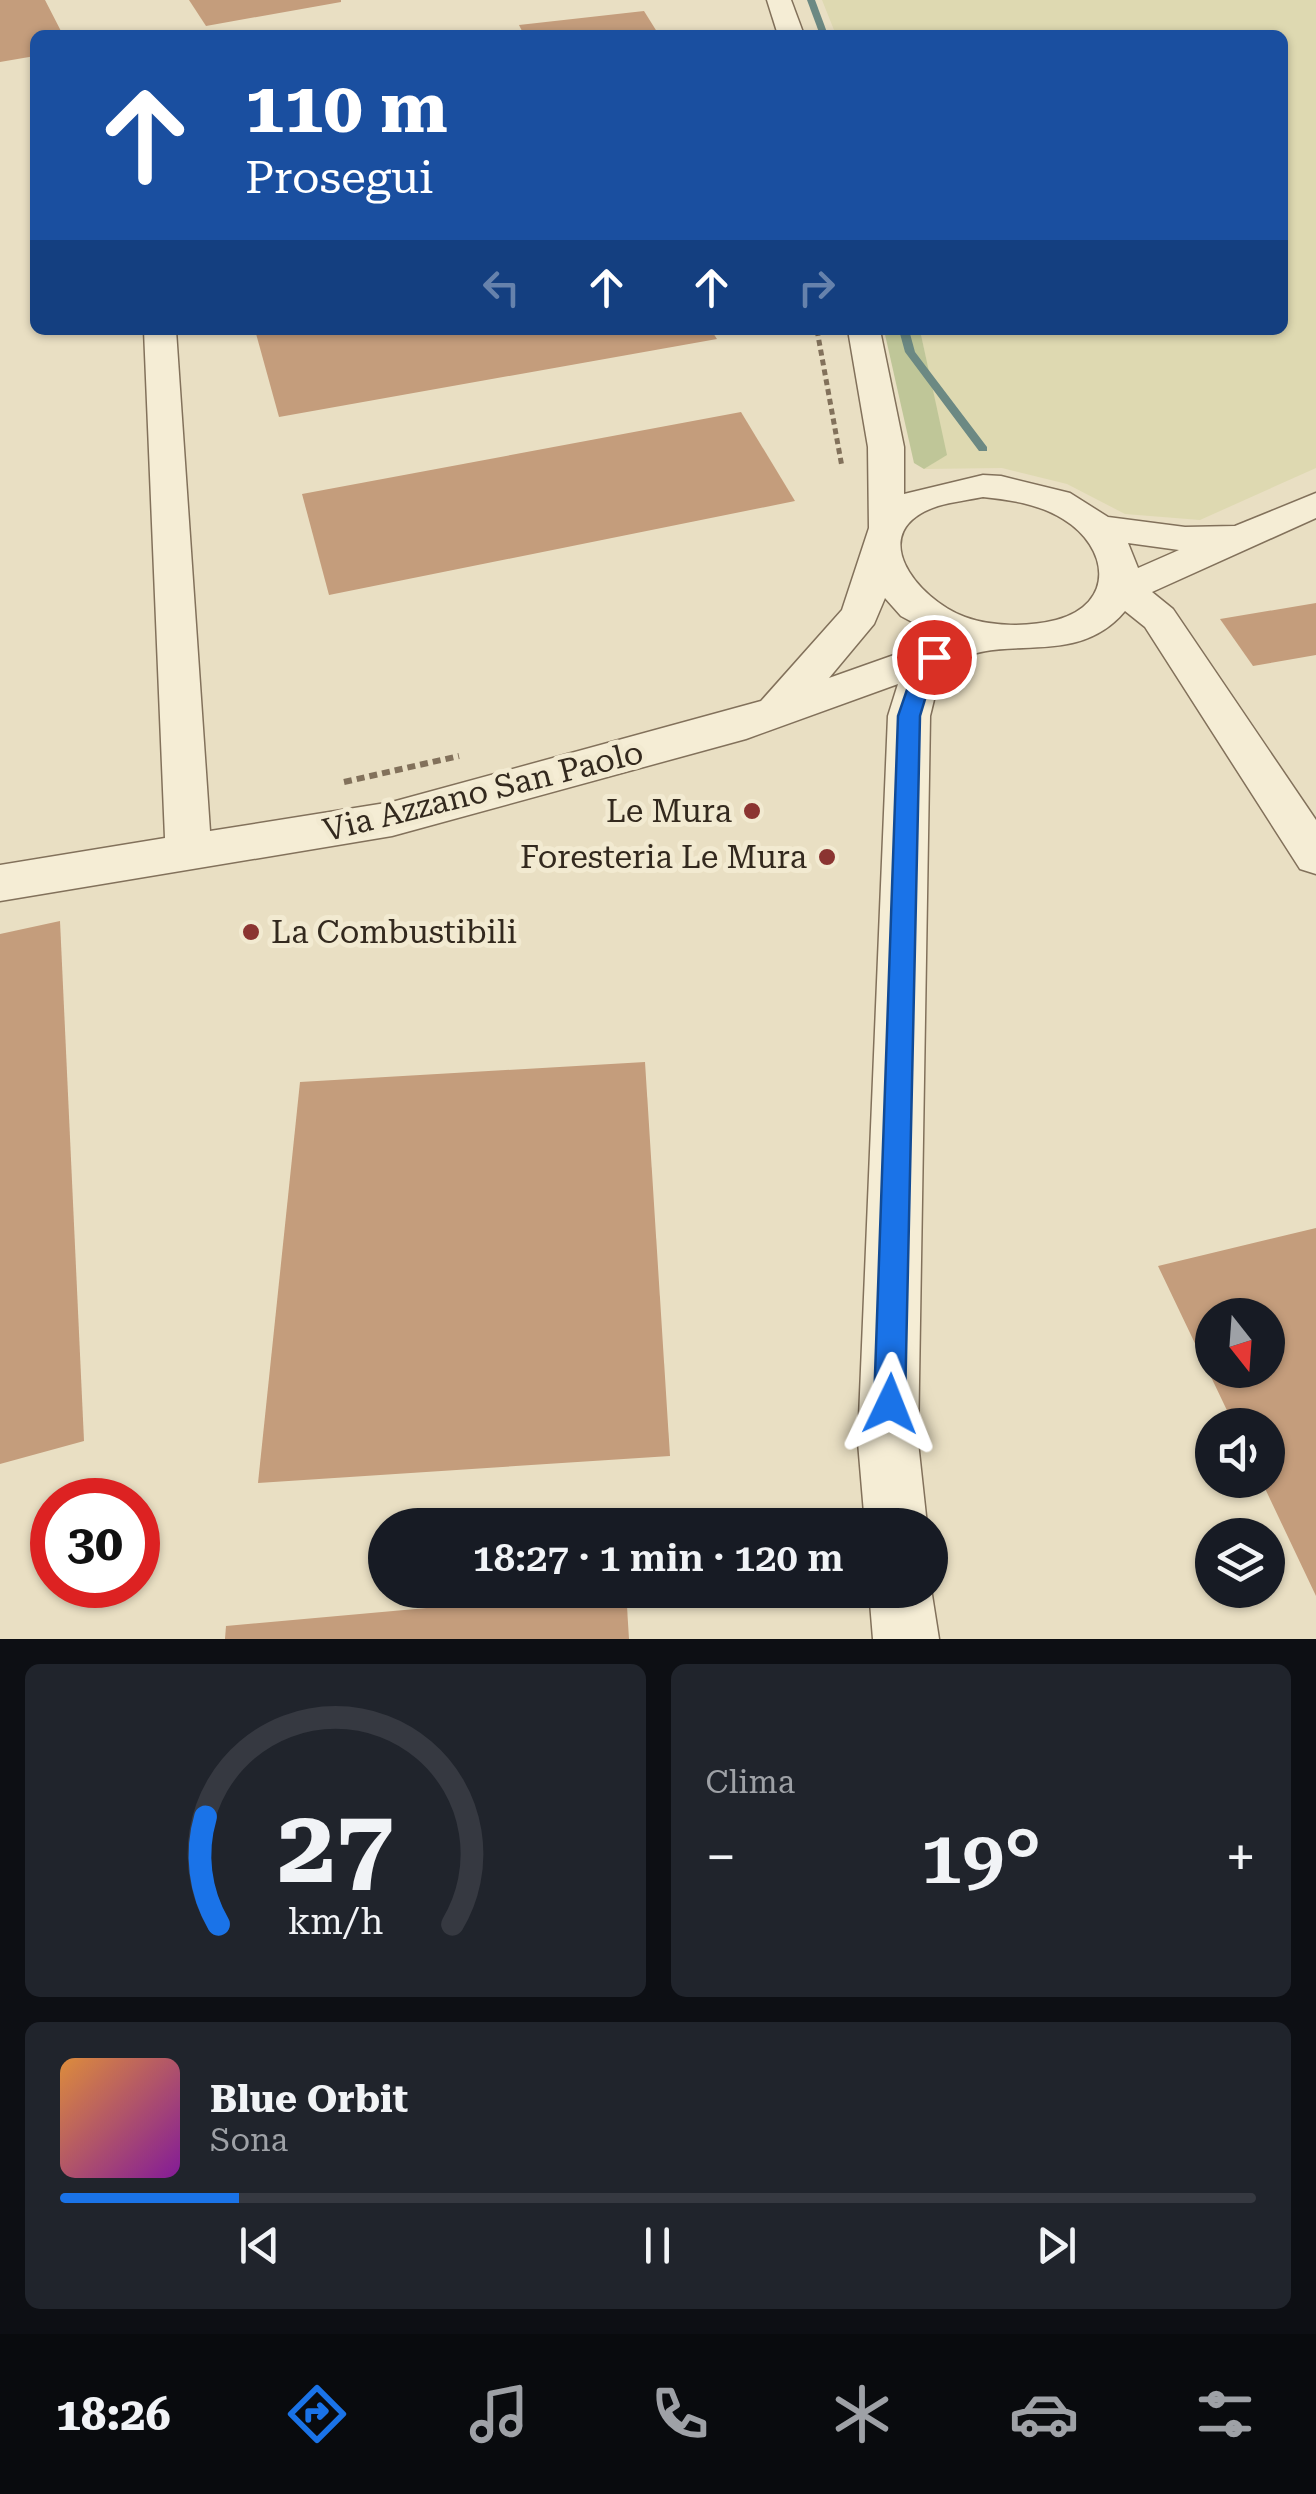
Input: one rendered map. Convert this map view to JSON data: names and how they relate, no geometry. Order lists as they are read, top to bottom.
{
  "streets": {
    "street": ["Via Azzano San Paolo"]
  },
  "places": ["Le Mura", "Foresteria Le Mura", "La Combustibili"],
  "north": "bottom",
  "page": {
    "turn": ["110 m", "Prosegui"],
    "limit": "30",
    "trip": "18:27 · 1 min · 120 m",
    "tile": "Clima",
    "heat": ["−", "19°", "+"],
    "song": ["Blue Orbit", "Sona"],
    "tabs": "18:26",
    "gauge": ["27", "km/h"]
  }
}
